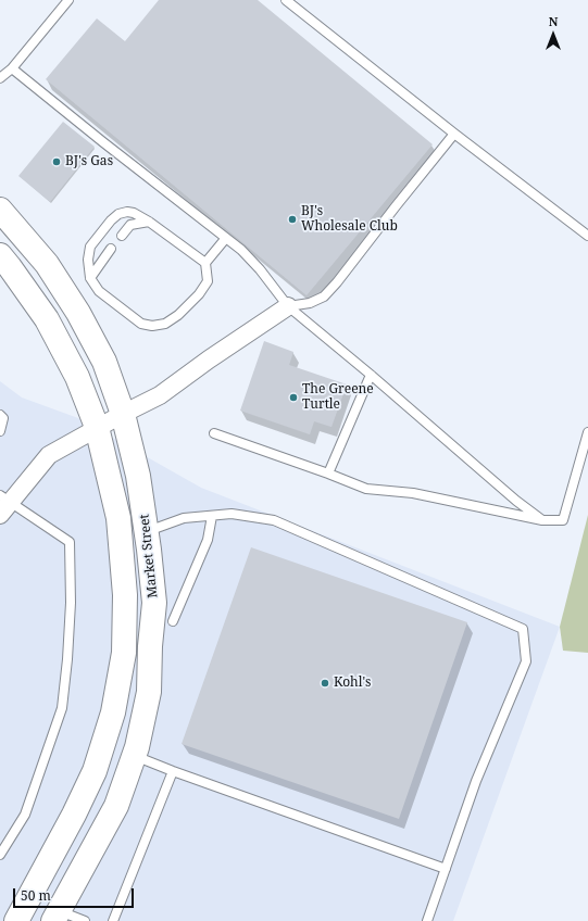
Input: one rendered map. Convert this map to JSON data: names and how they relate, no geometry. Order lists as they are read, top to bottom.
{
  "streets": {
    "street": ["Market Street"]
  },
  "places": [
    "BJ's Gas",
    "BJ's Wholesale Club",
    "The Greene Turtle",
    "Kohl's"
  ],
  "scale_bar": "50 m",
  "north": "top"
}
